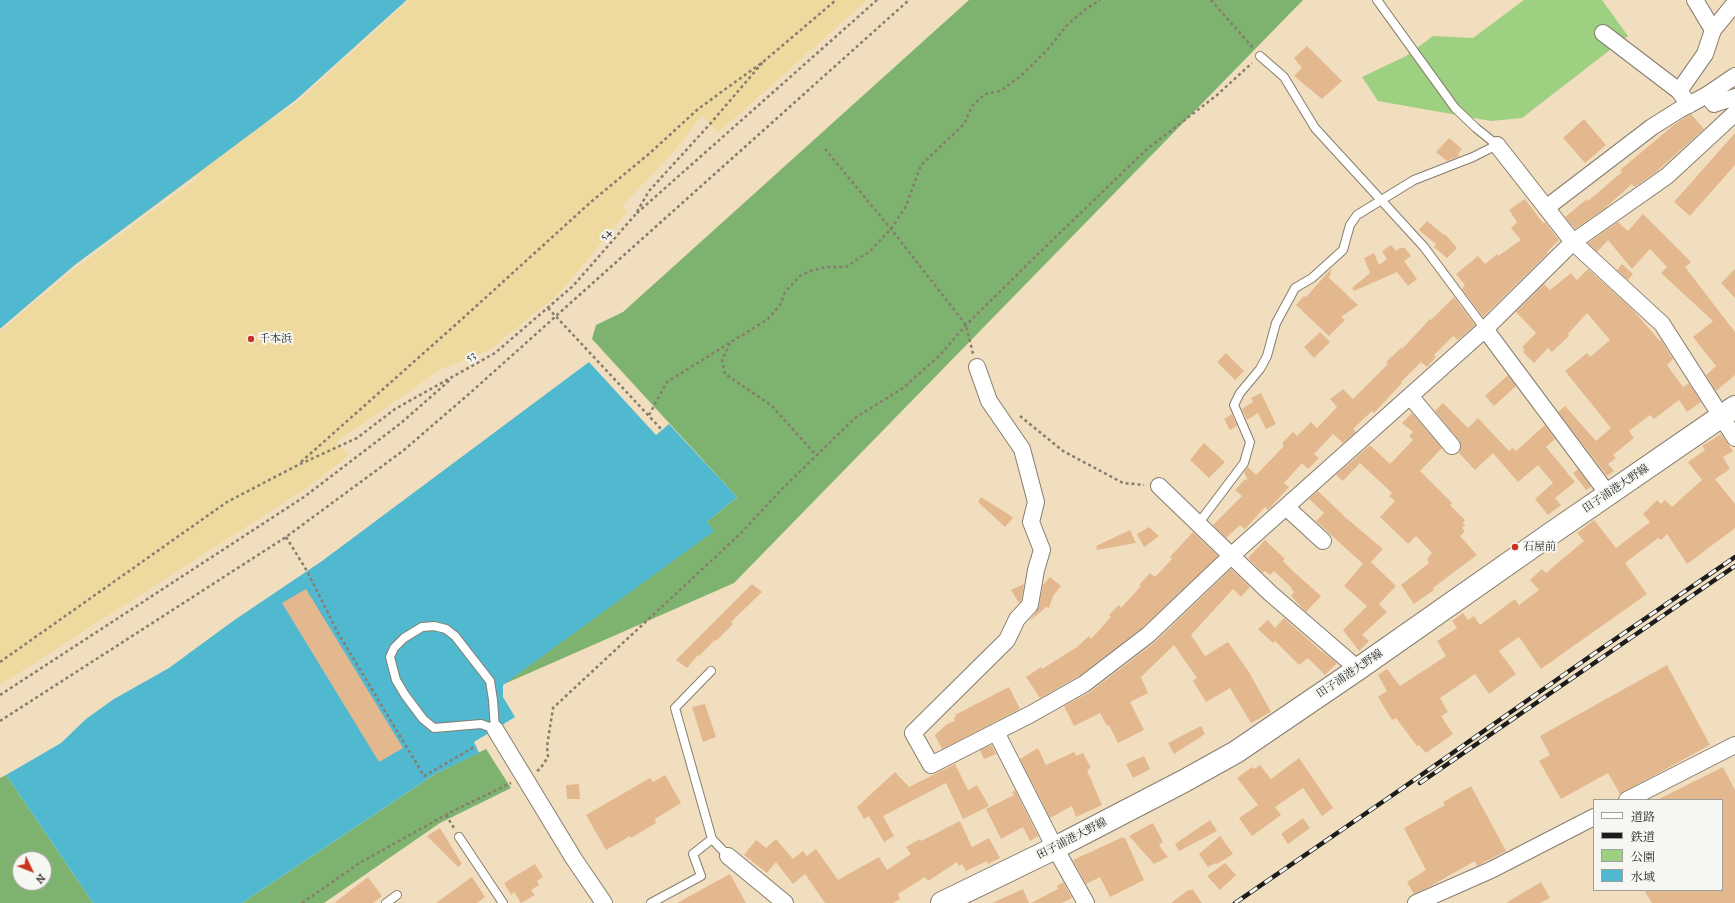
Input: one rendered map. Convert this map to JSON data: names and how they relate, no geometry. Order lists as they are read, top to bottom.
{
  "streets": {
    "main road": ["田子浦港大野線"],
    "path": ["54", "53"]
  },
  "crossings": [
    ["54", "53"]
  ],
  "places": ["千本浜", "石屋前"],
  "legend": [
    "道路",
    "鉄道",
    "公園",
    "水域"
  ],
  "north": "bottom right"
}
